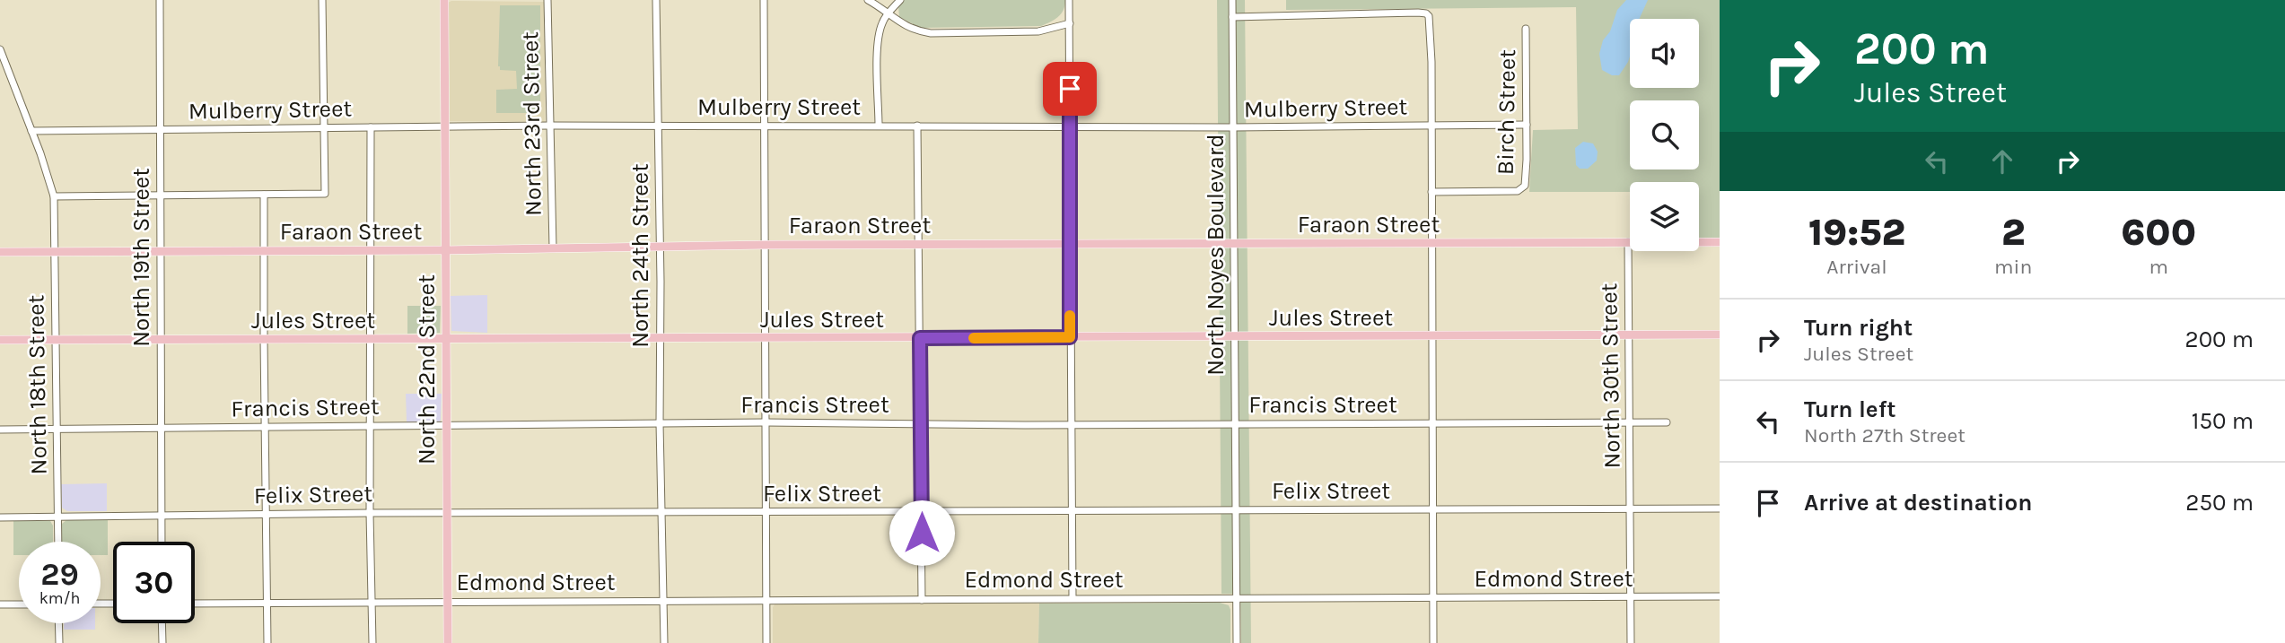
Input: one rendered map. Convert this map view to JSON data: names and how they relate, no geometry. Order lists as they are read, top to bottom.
{
  "streets": {
    "main road": ["Faraon Street", "Jules Street", "North 22nd Street"],
    "street": [
      "Mulberry Street",
      "Birch Street",
      "North 23rd Street",
      "North Noyes Boulevard",
      "North 24th Street",
      "North 19th Street",
      "North 30th Street",
      "North 18th Street",
      "Francis Street",
      "Felix Street",
      "Edmond Street"
    ]
  },
  "crossings": [
    ["Mulberry Street", "Birch Street"],
    ["Mulberry Street", "North 23rd Street"],
    ["Mulberry Street", "North Noyes Boulevard"],
    ["Mulberry Street", "North 24th Street"],
    ["Mulberry Street", "North 19th Street"],
    ["Mulberry Street", "North 22nd Street"],
    ["Mulberry Street", "North 18th Street"],
    ["North 23rd Street", "Faraon Street"],
    ["Faraon Street", "North Noyes Boulevard"],
    ["Faraon Street", "North 24th Street"],
    ["Faraon Street", "North 19th Street"],
    ["Faraon Street", "North 22nd Street"],
    ["Faraon Street", "North 30th Street"],
    ["Faraon Street", "North 18th Street"],
    ["North Noyes Boulevard", "Jules Street"],
    ["North Noyes Boulevard", "Francis Street"],
    ["North Noyes Boulevard", "Felix Street"],
    ["North Noyes Boulevard", "Edmond Street"],
    ["North 24th Street", "Jules Street"],
    ["North 24th Street", "Francis Street"],
    ["North 24th Street", "Felix Street"],
    ["North 24th Street", "Edmond Street"],
    ["North 19th Street", "Jules Street"],
    ["North 19th Street", "Francis Street"],
    ["North 19th Street", "Felix Street"],
    ["Jules Street", "North 22nd Street"],
    ["Jules Street", "North 30th Street"],
    ["Jules Street", "North 18th Street"],
    ["North 22nd Street", "Francis Street"],
    ["North 22nd Street", "Felix Street"],
    ["North 22nd Street", "Edmond Street"],
    ["North 30th Street", "Francis Street"],
    ["North 30th Street", "Felix Street"],
    ["North 30th Street", "Edmond Street"],
    ["North 18th Street", "Francis Street"],
    ["North 18th Street", "Felix Street"]
  ],
  "page": {
    "turn": ["200 m", "Jules Street"],
    "eta": [
      "19:52",
      "Arrival",
      "2",
      "min",
      "600",
      "m"
    ],
    "list": [
      {
        "name": "Turn right",
        "note": "Jules Street",
        "value": "200 m"
      },
      {
        "name": "Turn left",
        "note": "North 27th Street",
        "value": "150 m"
      },
      {
        "name": "Arrive at destination",
        "value": "250 m"
      }
    ],
    "speed": "29 km/h",
    "limit": "30"
  }
}
